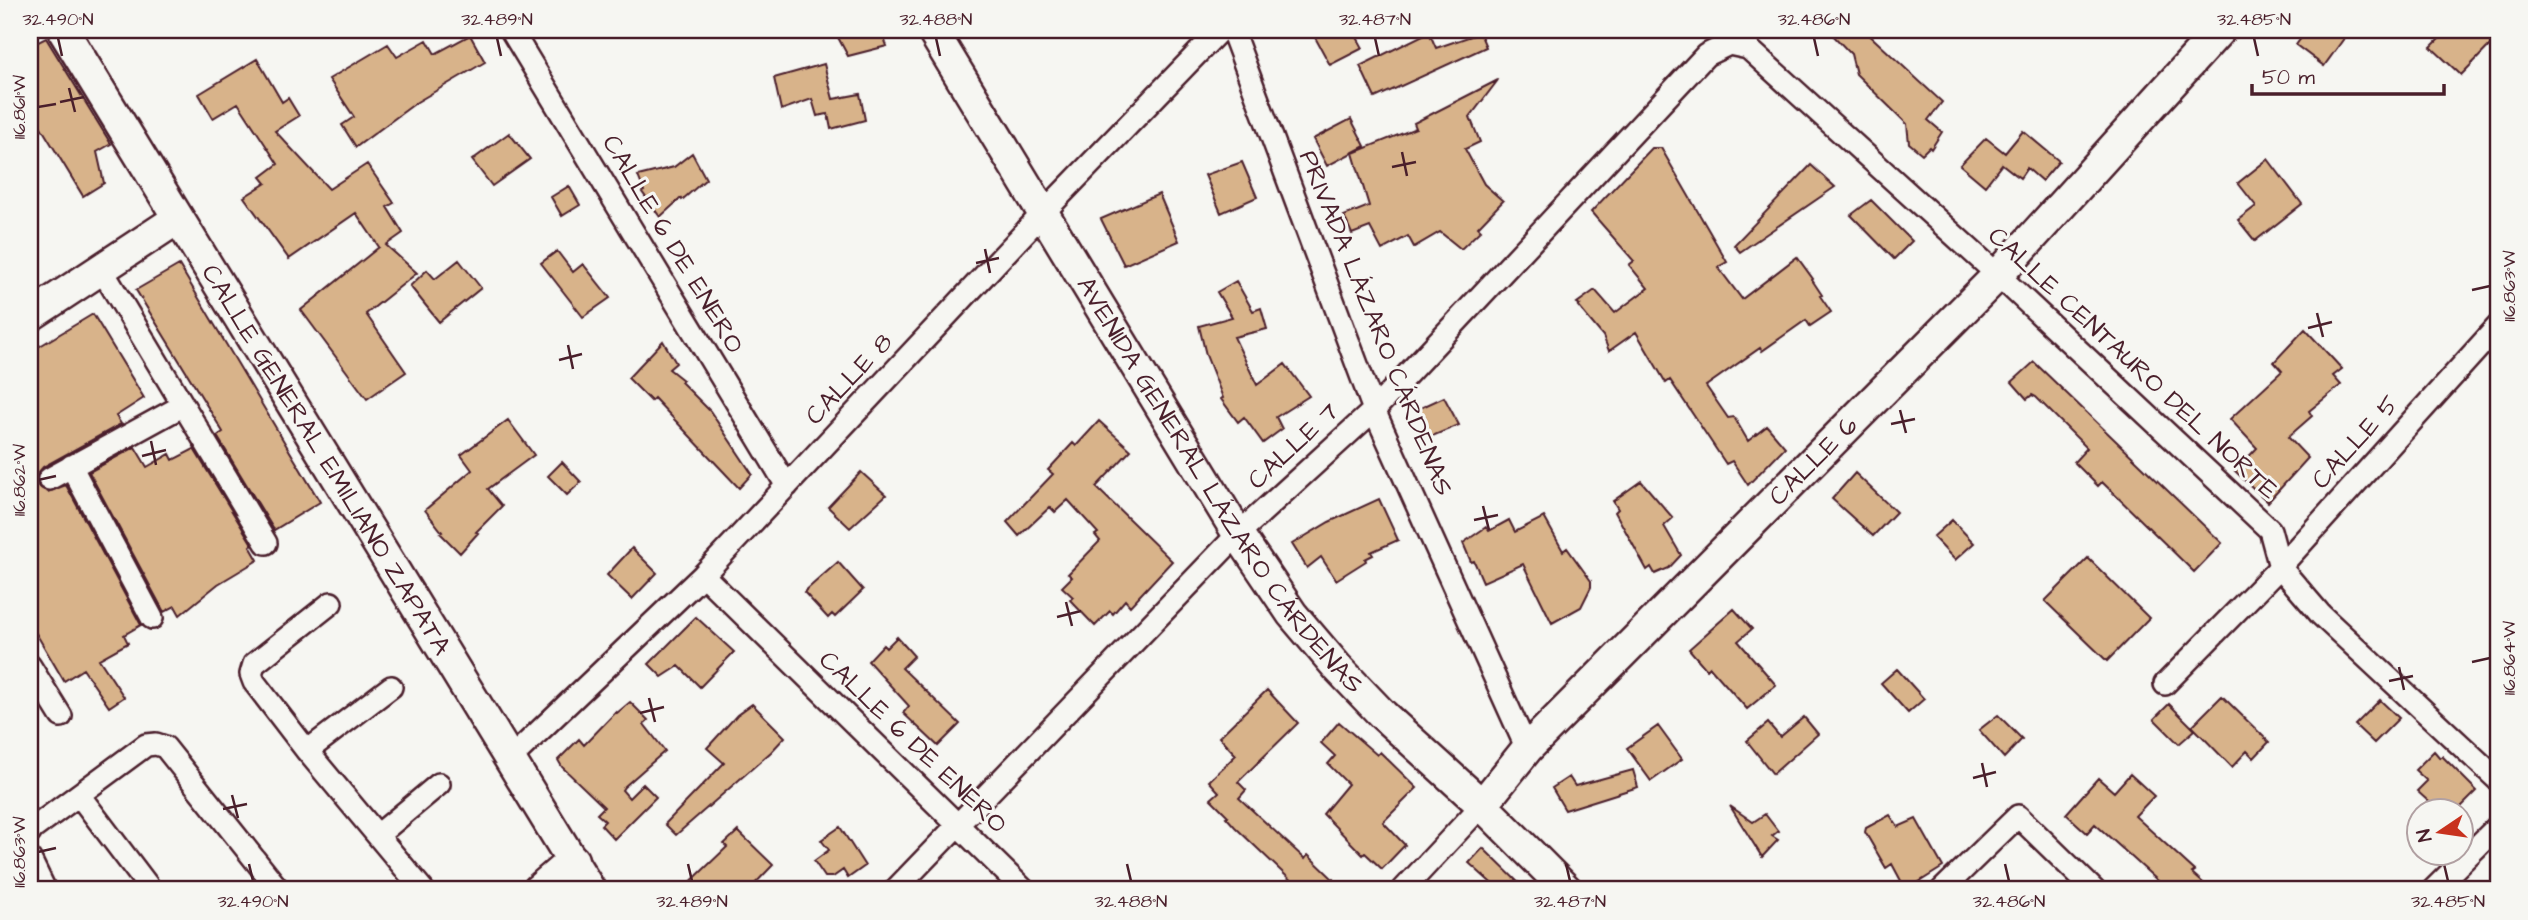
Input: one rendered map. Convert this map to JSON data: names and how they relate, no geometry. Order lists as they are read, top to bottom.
{
  "streets": {
    "street": [
      "CALLE 6 DE ENERO",
      "PRIVADA LÁZARO CÁRDENAS",
      "CALLE CENTAURO DEL NORTE",
      "CALLE 8",
      "CALLE 5",
      "CALLE 7",
      "CALLE GENERAL EMILIANO ZAPATA",
      "CALLE 6",
      "AVENIDA GENERAL LÁZARO CÁRDENAS"
    ]
  },
  "crossings": [
    ["CALLE 6 DE ENERO", "CALLE 8"],
    ["CALLE 6 DE ENERO", "CALLE 7"],
    ["PRIVADA LÁZARO CÁRDENAS", "CALLE 7"],
    ["PRIVADA LÁZARO CÁRDENAS", "CALLE 6"],
    ["CALLE CENTAURO DEL NORTE", "CALLE 5"],
    ["CALLE CENTAURO DEL NORTE", "CALLE 7"],
    ["CALLE CENTAURO DEL NORTE", "CALLE 6"],
    ["CALLE 8", "CALLE GENERAL EMILIANO ZAPATA"],
    ["CALLE 8", "AVENIDA GENERAL LÁZARO CÁRDENAS"],
    ["CALLE 7", "AVENIDA GENERAL LÁZARO CÁRDENAS"],
    ["CALLE 6", "AVENIDA GENERAL LÁZARO CÁRDENAS"]
  ],
  "scale_bar": "50 m",
  "north": "left",
  "coordinates": [
    "32.490°N",
    "32.489°N",
    "32.488°N",
    "32.487°N",
    "32.486°N",
    "32.485°N",
    "116.861°W",
    "116.863°W",
    "116.862°W",
    "116.864°W"
  ]
}
